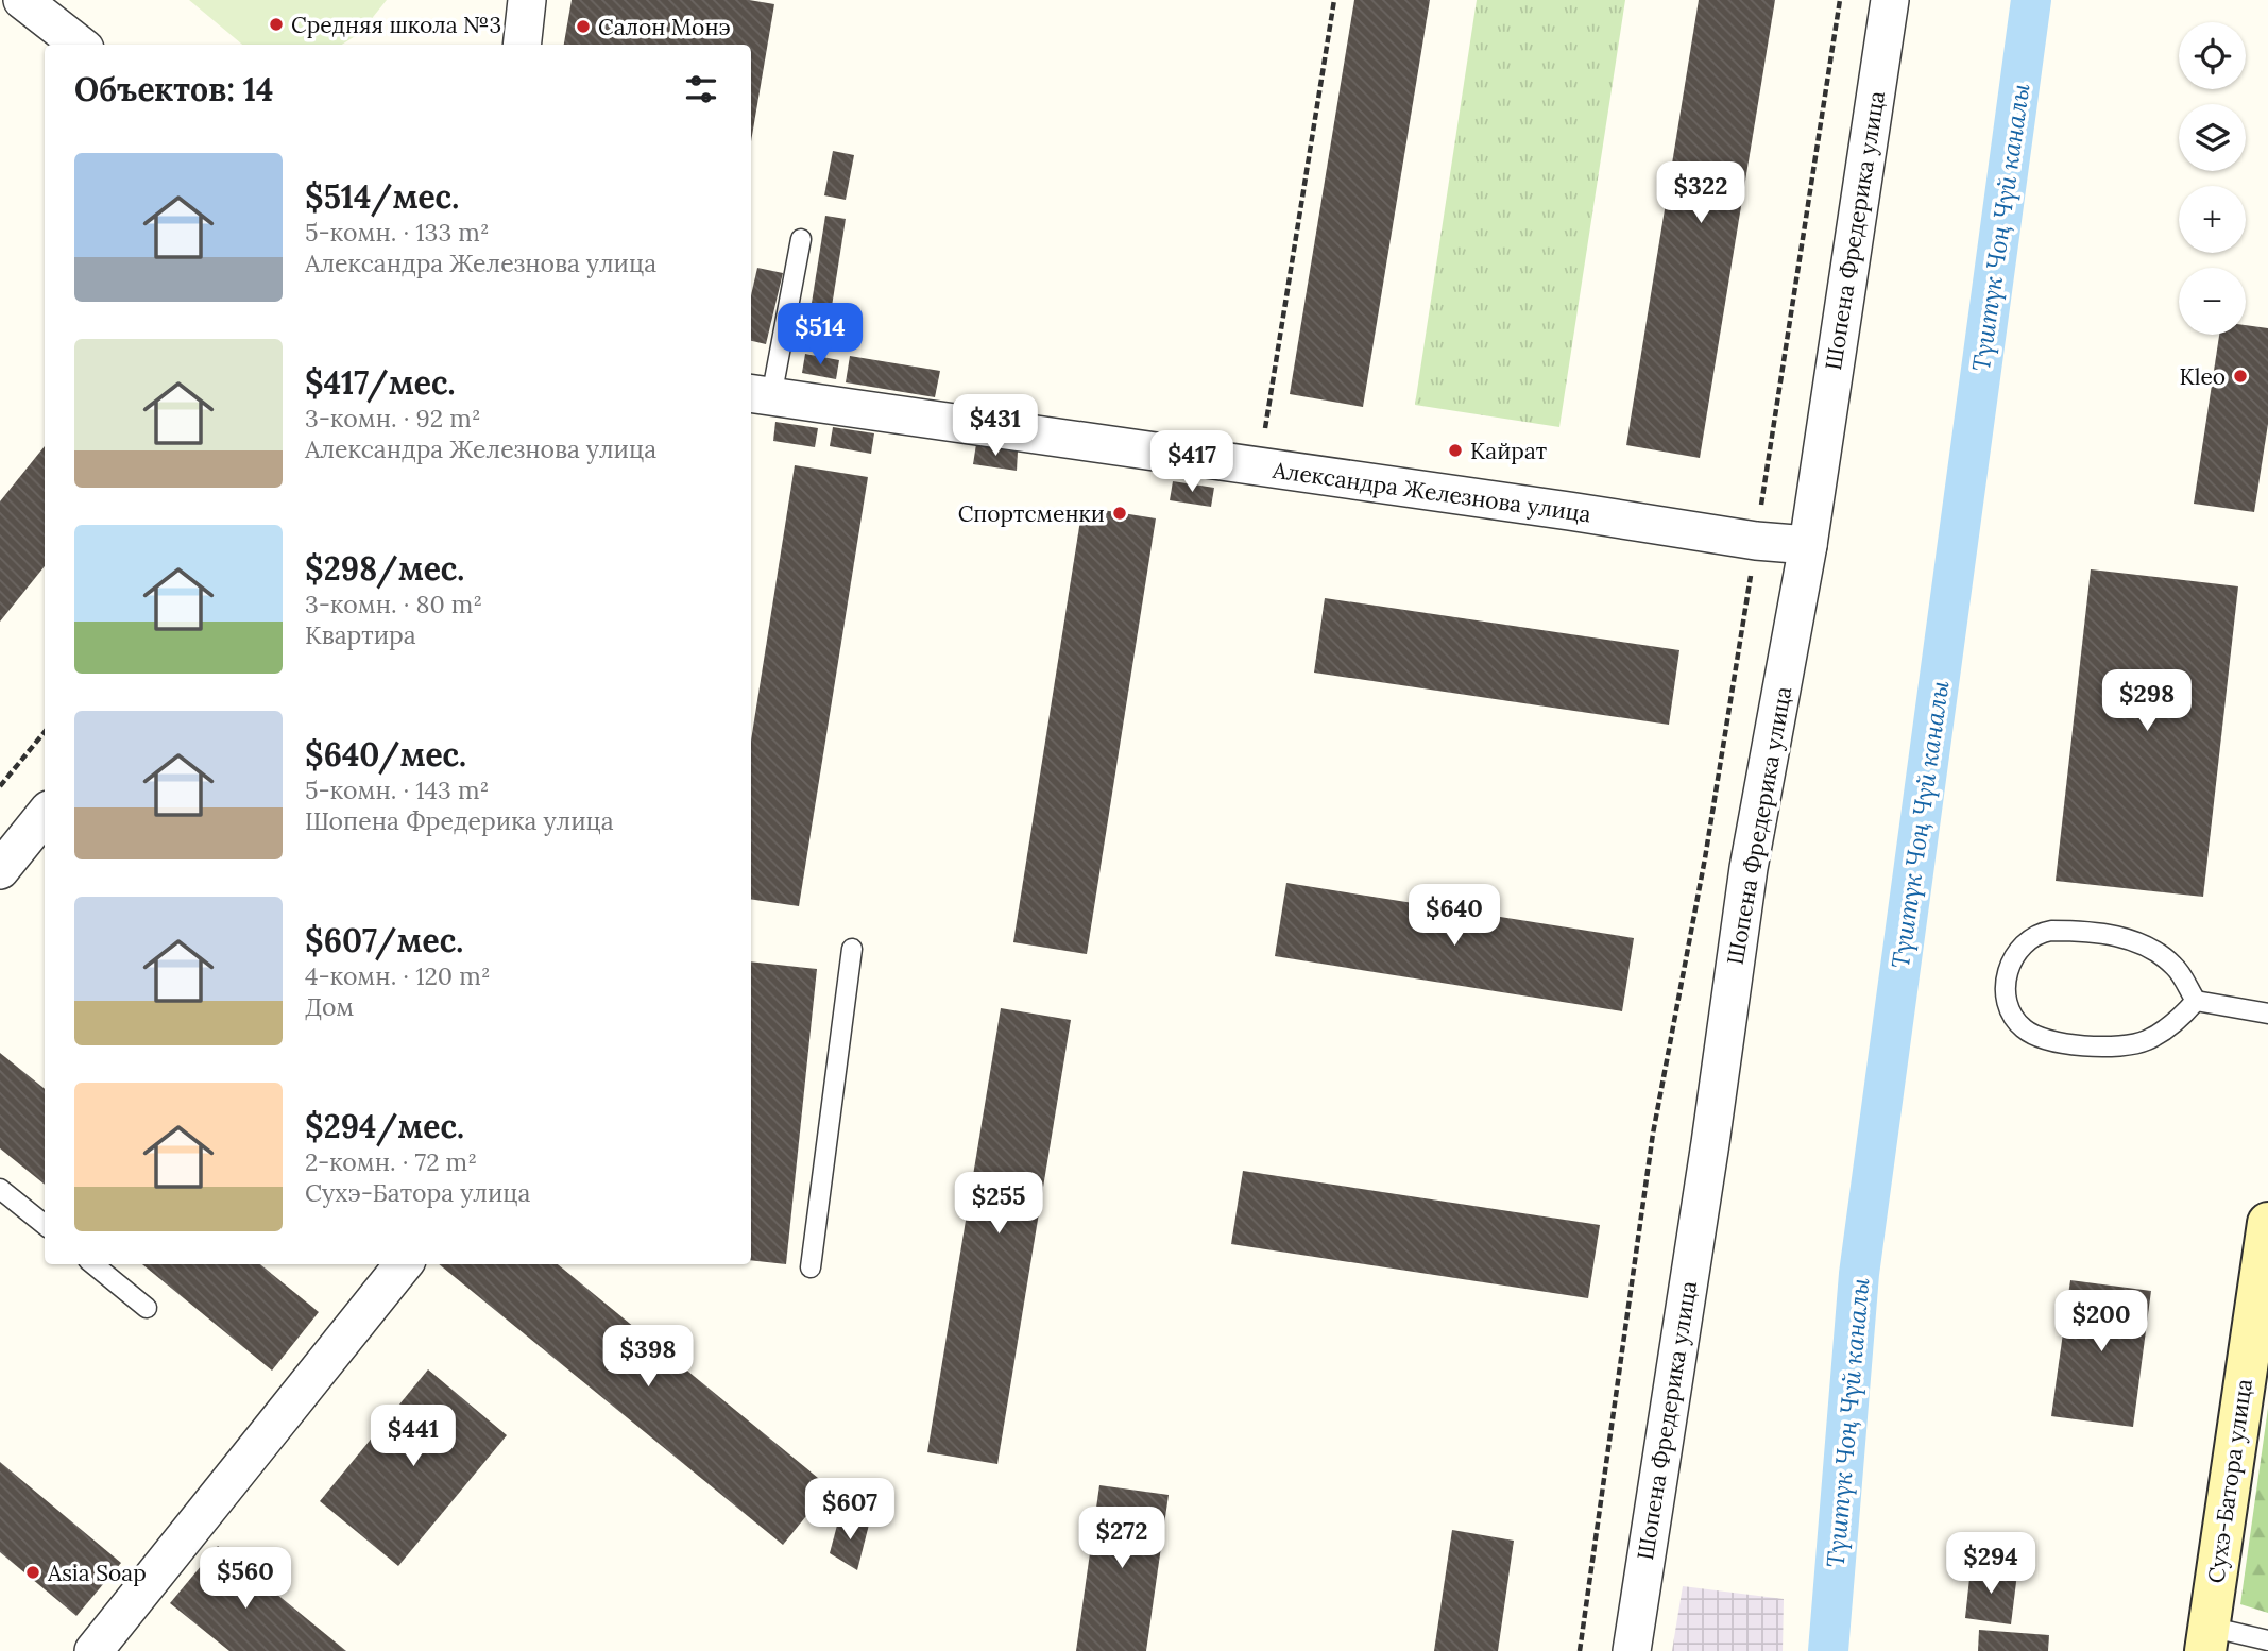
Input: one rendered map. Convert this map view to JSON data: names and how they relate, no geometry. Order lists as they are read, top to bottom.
{
  "streets": {
    "main road": ["Сухэ-Батора улица"],
    "street": ["Шопена Фредерика улица", "Александра Железнова улица"]
  },
  "crossings": [
    ["Шопена Фредерика улица", "Александра Железнова улица"]
  ],
  "water": ["Түштүк Чоң Чүй каналы"],
  "places": [
    "Средняя школа №3",
    "Салон Монэ",
    "Kleo",
    "Кайрат",
    "Спортсменки",
    "Asia Soap"
  ],
  "page": {
    "map_buttons": ["+", "−"],
    "heading": "Объектов: 14",
    "list": [
      {
        "name": "$514/мес.",
        "note": "5-комн. · 133 m² · Александра Железнова улица"
      },
      {
        "name": "$417/мес.",
        "note": "3-комн. · 92 m² · Александра Железнова улица"
      },
      {
        "name": "$298/мес.",
        "note": "3-комн. · 80 m² · Квартира"
      },
      {
        "name": "$640/мес.",
        "note": "5-комн. · 143 m² · Шопена Фредерика улица"
      },
      {
        "name": "$607/мес.",
        "note": "4-комн. · 120 m² · Дом"
      },
      {
        "name": "$294/мес.",
        "note": "2-комн. · 72 m² · Сухэ-Батора улица"
      }
    ],
    "price": [
      "$322",
      "$514",
      "$431",
      "$417",
      "$298",
      "$640",
      "$255",
      "$200",
      "$398",
      "$441",
      "$607",
      "$272",
      "$294",
      "$560"
    ]
  }
}
